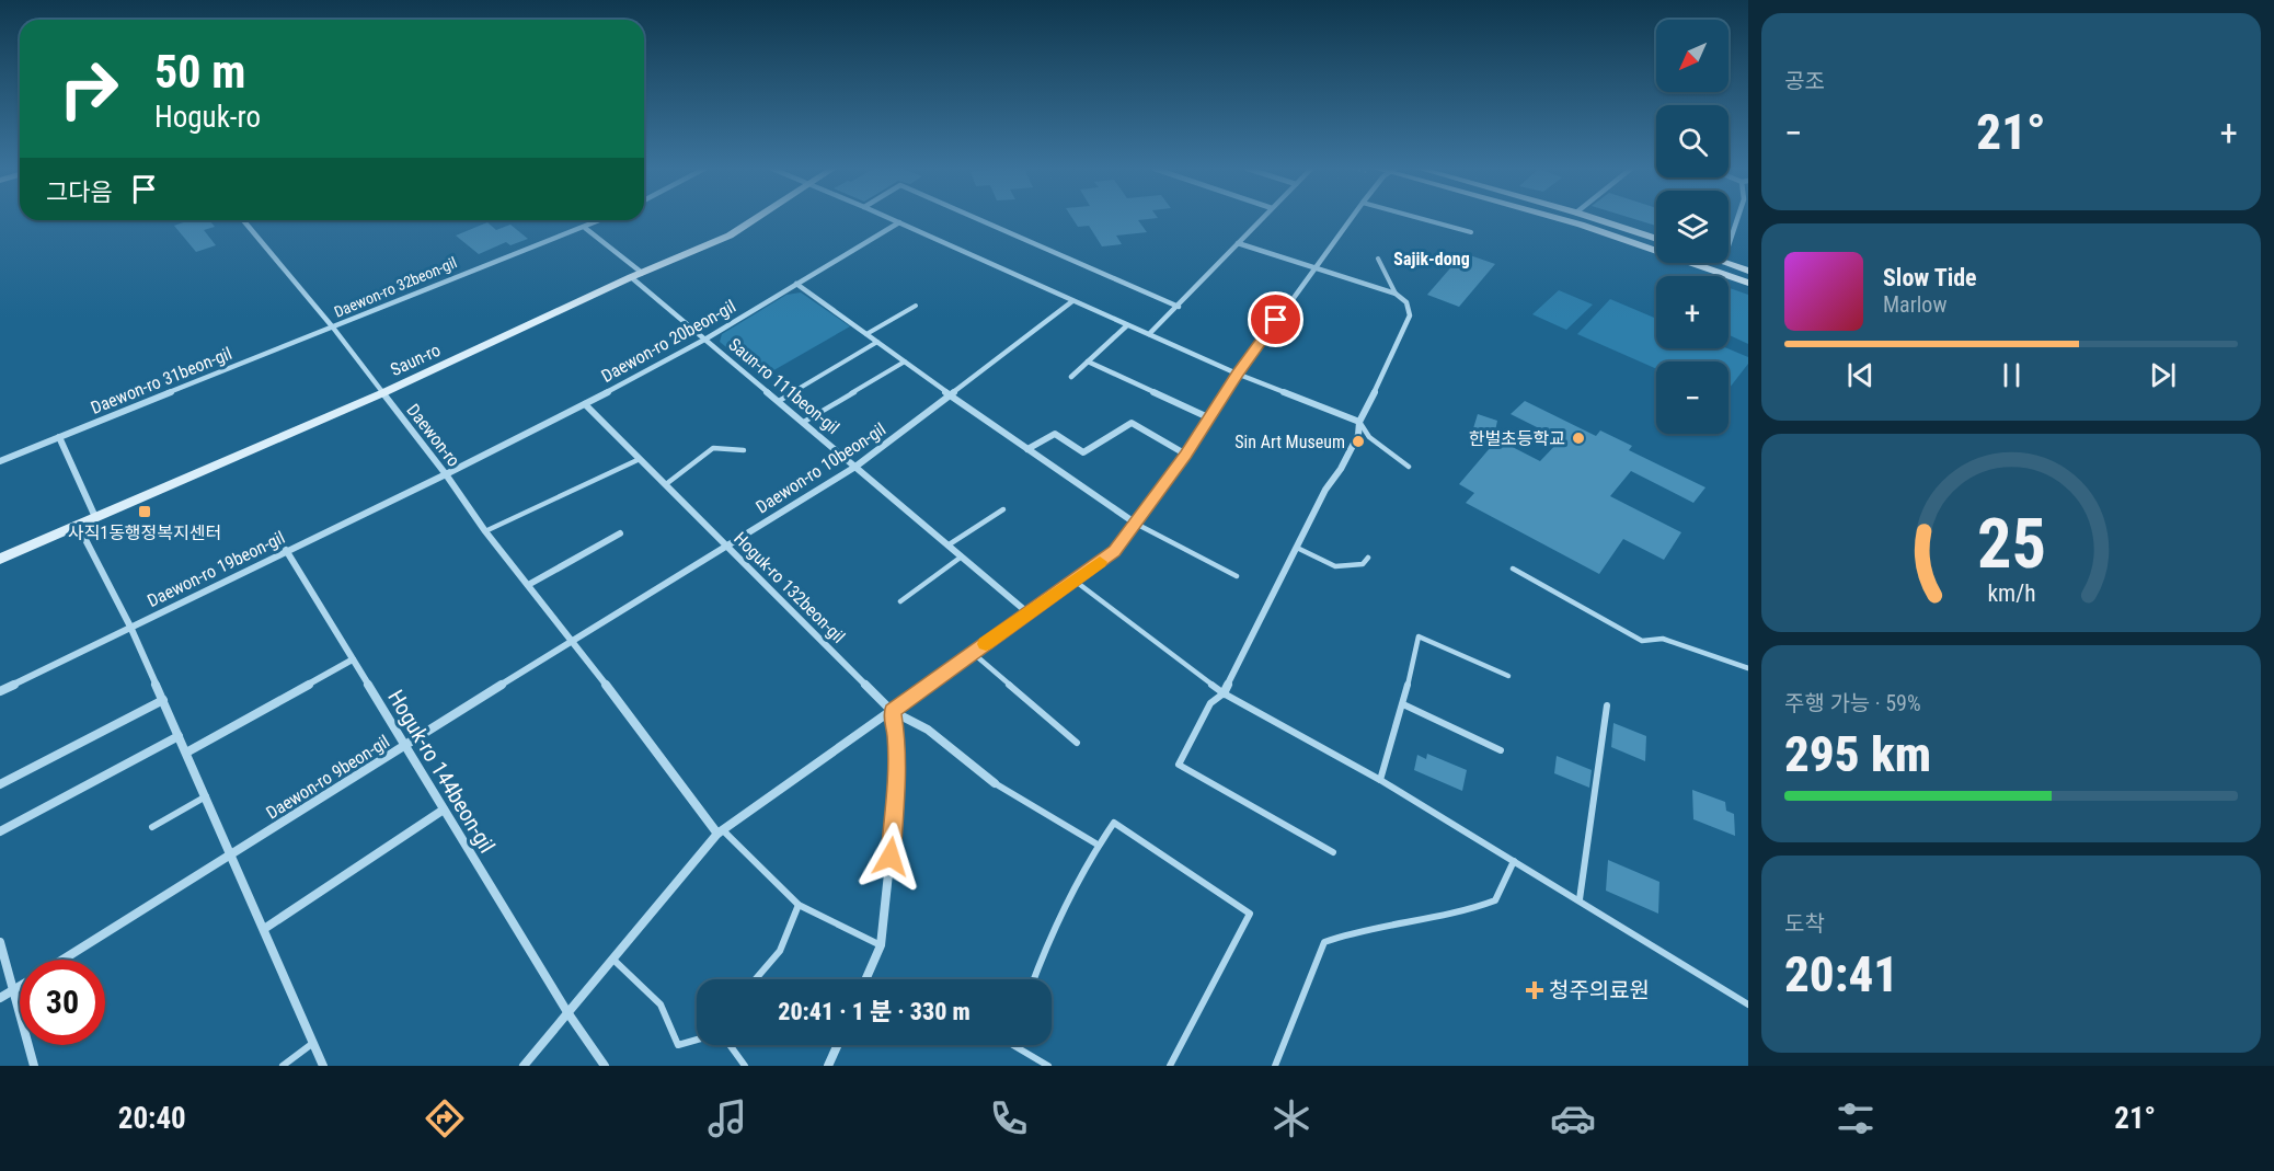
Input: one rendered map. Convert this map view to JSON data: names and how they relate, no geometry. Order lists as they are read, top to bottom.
{
  "streets": {
    "street": [
      "Daewon-ro 32beon-gil",
      "Daewon-ro 20beon-gil",
      "Saun-ro",
      "Daewon-ro 31beon-gil",
      "Saun-ro 111beon-gil",
      "Daewon-ro",
      "Daewon-ro 10beon-gil",
      "Daewon-ro 19beon-gil",
      "Hoguk-ro 132beon-gil",
      "Hoguk-ro 144beon-gil",
      "Daewon-ro 9beon-gil"
    ]
  },
  "crossings": [
    ["Daewon-ro 32beon-gil", "Daewon-ro 31beon-gil"],
    ["Daewon-ro 32beon-gil", "Saun-ro 111beon-gil"],
    ["Daewon-ro 32beon-gil", "Daewon-ro"],
    ["Daewon-ro 20beon-gil", "Saun-ro 111beon-gil"],
    ["Daewon-ro 20beon-gil", "Daewon-ro"],
    ["Daewon-ro 20beon-gil", "Daewon-ro 19beon-gil"],
    ["Daewon-ro 20beon-gil", "Hoguk-ro 132beon-gil"],
    ["Saun-ro", "Saun-ro 111beon-gil"],
    ["Saun-ro", "Daewon-ro"],
    ["Daewon-ro 31beon-gil", "Daewon-ro"],
    ["Saun-ro 111beon-gil", "Daewon-ro 10beon-gil"],
    ["Daewon-ro", "Daewon-ro 10beon-gil"],
    ["Daewon-ro", "Daewon-ro 19beon-gil"],
    ["Daewon-ro", "Daewon-ro 9beon-gil"],
    ["Daewon-ro 10beon-gil", "Hoguk-ro 132beon-gil"],
    ["Daewon-ro 10beon-gil", "Daewon-ro 9beon-gil"],
    ["Daewon-ro 19beon-gil", "Hoguk-ro 144beon-gil"],
    ["Hoguk-ro 144beon-gil", "Daewon-ro 9beon-gil"]
  ],
  "districts": ["Sajik-dong"],
  "places": {
    "other": ["한벌초등학교", "Sin Art Museum"],
    "transit": ["사직1동행정복지센터"],
    "health": ["청주의료원"]
  },
  "north": "bottom left",
  "page": {
    "tile": [
      "공조",
      ["주행 가능 · 59%", "295 km"],
      ["도착", "20:41"]
    ],
    "map_buttons": ["+", "−"],
    "turn": ["50 m", "Hoguk-ro"],
    "heat": ["−", "21°", "+"],
    "then": "그다음",
    "song": ["Slow Tide", "Marlow"],
    "limit": "30",
    "trip": "20:41 · 1 분 · 330 m",
    "tabs": ["20:40", "21°"],
    "gauge": ["25", "km/h"]
  }
}
